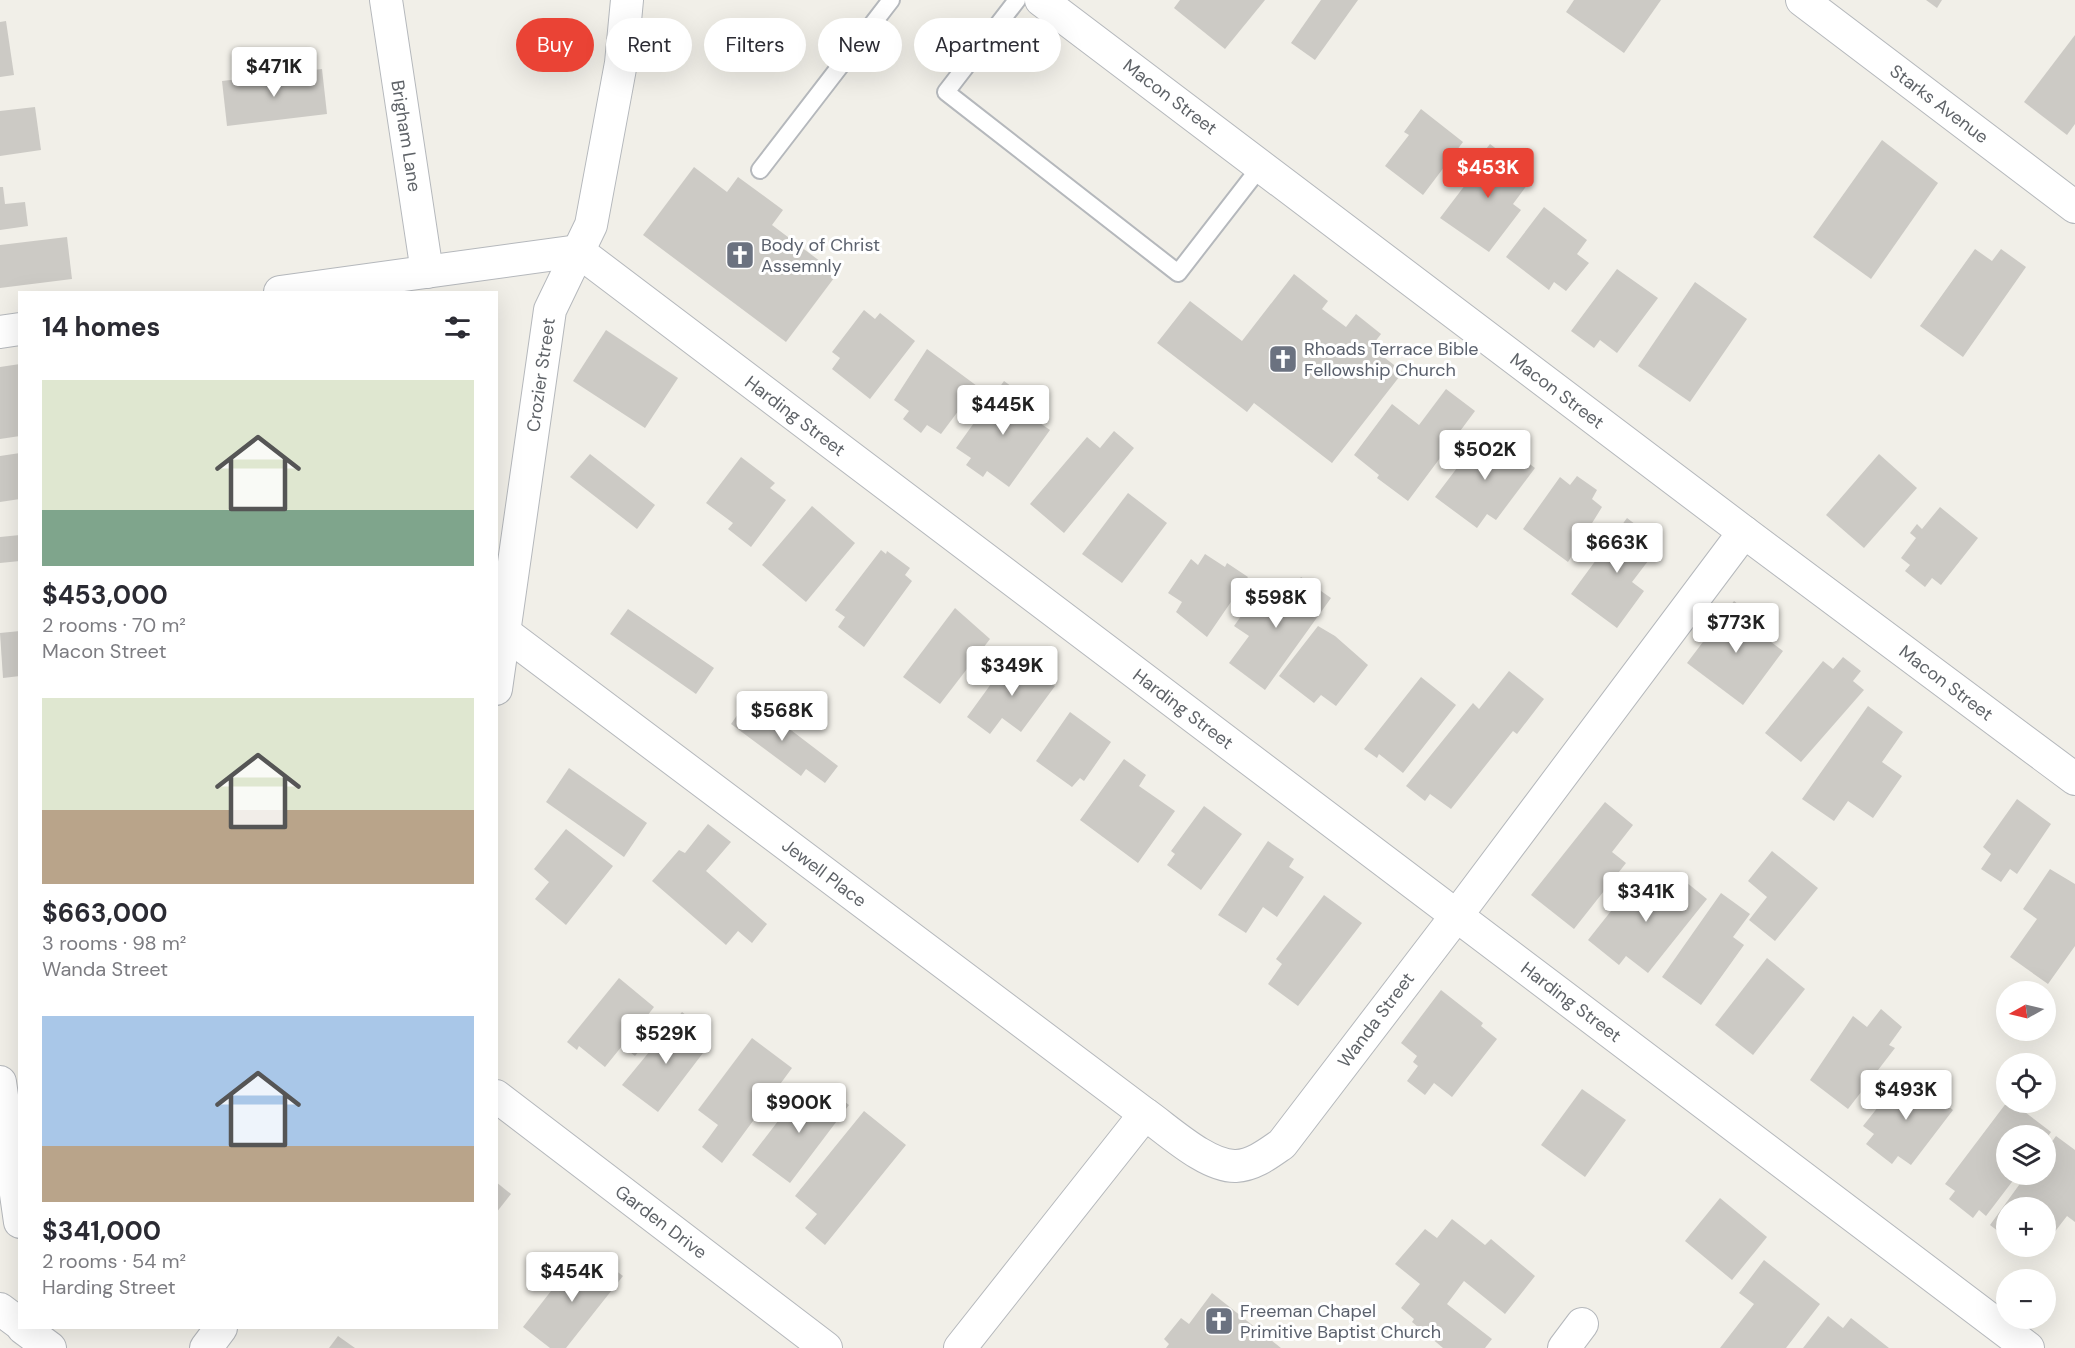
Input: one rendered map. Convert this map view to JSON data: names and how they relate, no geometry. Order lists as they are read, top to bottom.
{
  "streets": {
    "street": [
      "Macon Street",
      "Starks Avenue",
      "Brigham Lane",
      "Crozier Street",
      "Harding Street",
      "Jewell Place",
      "Wanda Street",
      "Garden Drive"
    ]
  },
  "crossings": [
    ["Macon Street", "Wanda Street"],
    ["Crozier Street", "Harding Street"],
    ["Crozier Street", "Jewell Place"],
    ["Harding Street", "Wanda Street"],
    ["Jewell Place", "Wanda Street"]
  ],
  "places": {
    "church": ["Body of Christ Assemnly", "Rhoads Terrace Bible Fellowship Church", "Freeman Chapel Primitive Baptist Church"]
  },
  "north": "left",
  "page": {
    "chip": [
      "Buy",
      "Rent",
      "Filters",
      "New",
      "Apartment"
    ],
    "price": [
      "$471K",
      "$453K",
      "$445K",
      "$502K",
      "$663K",
      "$598K",
      "$773K",
      "$349K",
      "$568K",
      "$341K",
      "$529K",
      "$493K",
      "$900K",
      "$454K"
    ],
    "heading": "14 homes",
    "list": [
      {
        "name": "$453,000",
        "note": "2 rooms · 70 m² · Macon Street"
      },
      {
        "name": "$663,000",
        "note": "3 rooms · 98 m² · Wanda Street"
      },
      {
        "name": "$341,000",
        "note": "2 rooms · 54 m² · Harding Street"
      }
    ],
    "map_buttons": ["+", "−"]
  }
}
